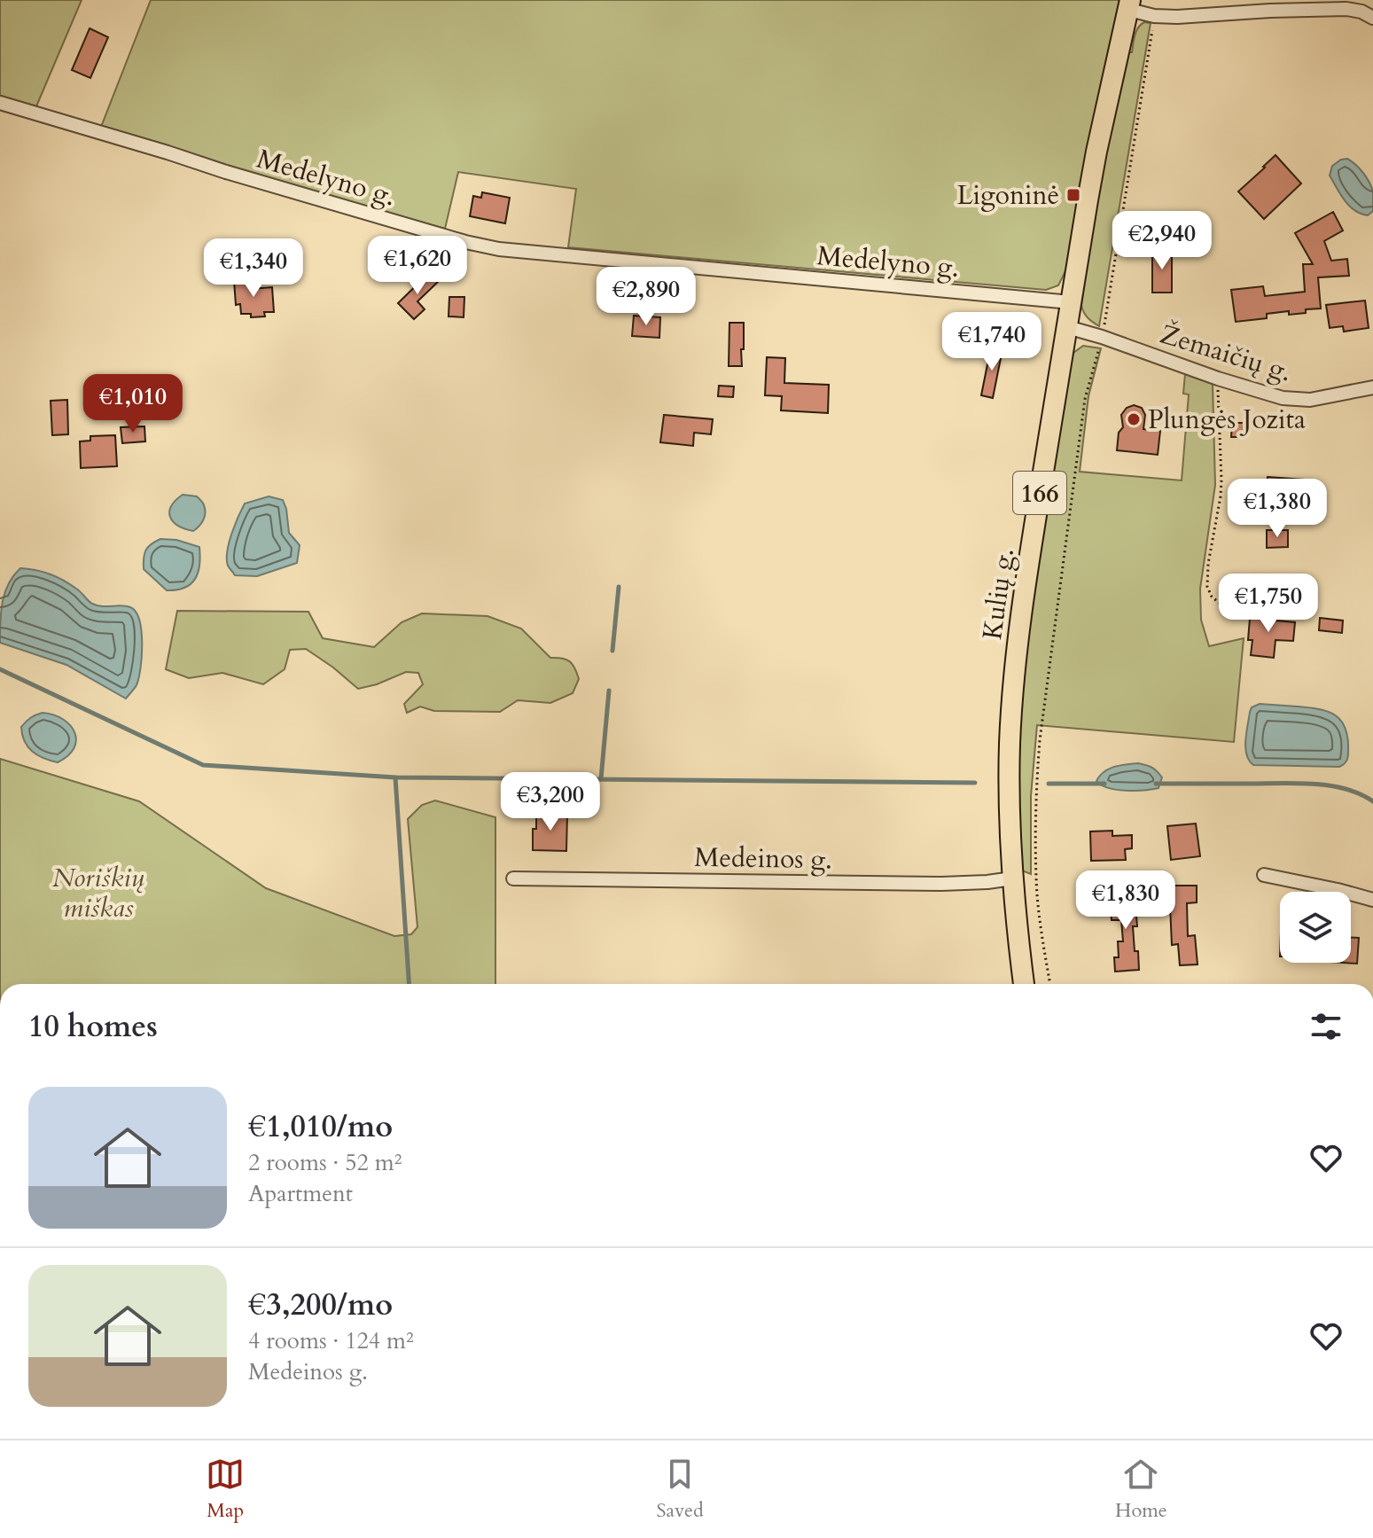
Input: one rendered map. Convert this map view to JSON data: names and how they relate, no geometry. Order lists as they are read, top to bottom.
{
  "streets": {
    "main road": ["166", "Kulių g."],
    "street": ["Medelyno g.", "Žemaičių g.", "Medeinos g."]
  },
  "crossings": [
    ["Medelyno g.", "Kulių g."],
    ["Žemaičių g.", "Kulių g."],
    ["Kulių g.", "Medeinos g."]
  ],
  "parks": ["Noriškių miškas"],
  "places": {
    "transit": ["Ligoninė"],
    "other": ["Plungės Jozita"]
  },
  "page": {
    "price": [
      "€2,940",
      "€1,620",
      "€1,340",
      "€2,890",
      "€1,740",
      "€1,010",
      "€1,380",
      "€1,750",
      "€3,200",
      "€1,830"
    ],
    "heading": "10 homes",
    "list": [
      {
        "name": "€1,010/mo",
        "note": "2 rooms · 52 m² · Apartment"
      },
      {
        "name": "€3,200/mo",
        "note": "4 rooms · 124 m² · Medeinos g."
      }
    ],
    "tabs": ["Map", "Saved", "Home"]
  }
}
